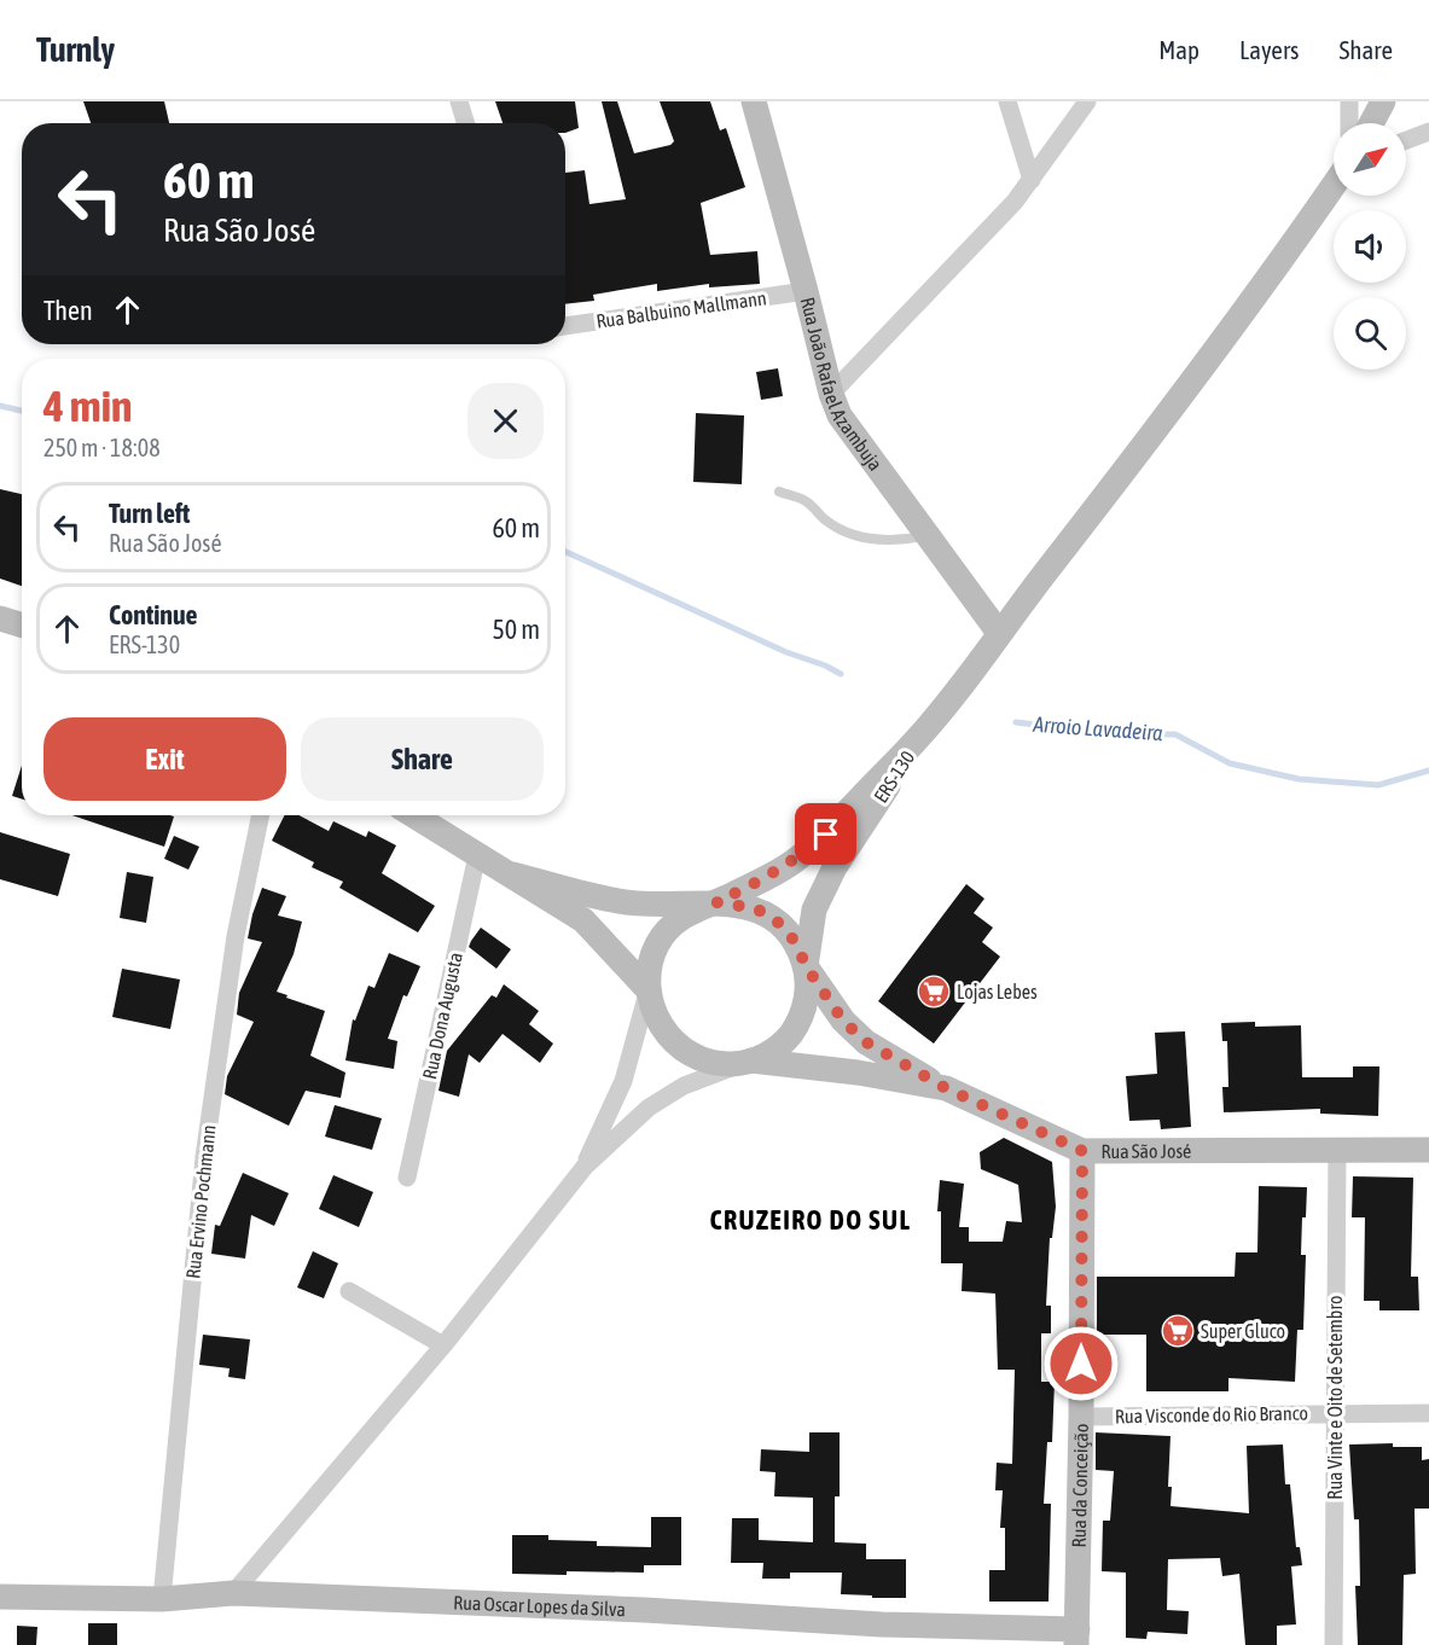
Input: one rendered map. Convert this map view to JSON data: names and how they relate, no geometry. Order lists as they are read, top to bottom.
{
  "streets": {
    "main road": [
      "Rua João Rafael Azambuja",
      "ERS-130",
      "Rua São José",
      "Rua da Conceição",
      "Rua Oscar Lopes da Silva"
    ],
    "street": [
      "Rua Balbuino Mallmann",
      "Rua Dona Augusta",
      "Rua Ervino Pochmann",
      "Rua Vinte e Oito de Setembro",
      "Rua Visconde do Rio Branco"
    ]
  },
  "crossings": [
    ["Rua Balbuino Mallmann", "Rua João Rafael Azambuja"],
    ["Rua João Rafael Azambuja", "ERS-130"],
    ["ERS-130", "Rua São José"],
    ["Rua São José", "Rua Vinte e Oito de Setembro"],
    ["Rua São José", "Rua da Conceição"],
    ["Rua Ervino Pochmann", "Rua Oscar Lopes da Silva"],
    ["Rua Vinte e Oito de Setembro", "Rua Visconde do Rio Branco"],
    ["Rua Visconde do Rio Branco", "Rua da Conceição"],
    ["Rua da Conceição", "Rua Oscar Lopes da Silva"]
  ],
  "districts": ["CRUZEIRO DO SUL"],
  "water": ["Arroio Lavadeira"],
  "places": {
    "supermarket": ["Lojas Lebes", "Super Gluco"]
  },
  "north": "top right",
  "page": {
    "header": "Turnly",
    "nav": ["Map", "Layers", "Share"],
    "turn": ["60 m", "Rua São José"],
    "then": "Then",
    "heading": ["4 min", "250 m · 18:08"],
    "list": [
      {
        "name": "Turn left",
        "note": "Rua São José",
        "value": "60 m"
      },
      {
        "name": "Continue",
        "note": "ERS-130",
        "value": "50 m"
      }
    ],
    "buttons": ["Exit", "Share"]
  }
}
